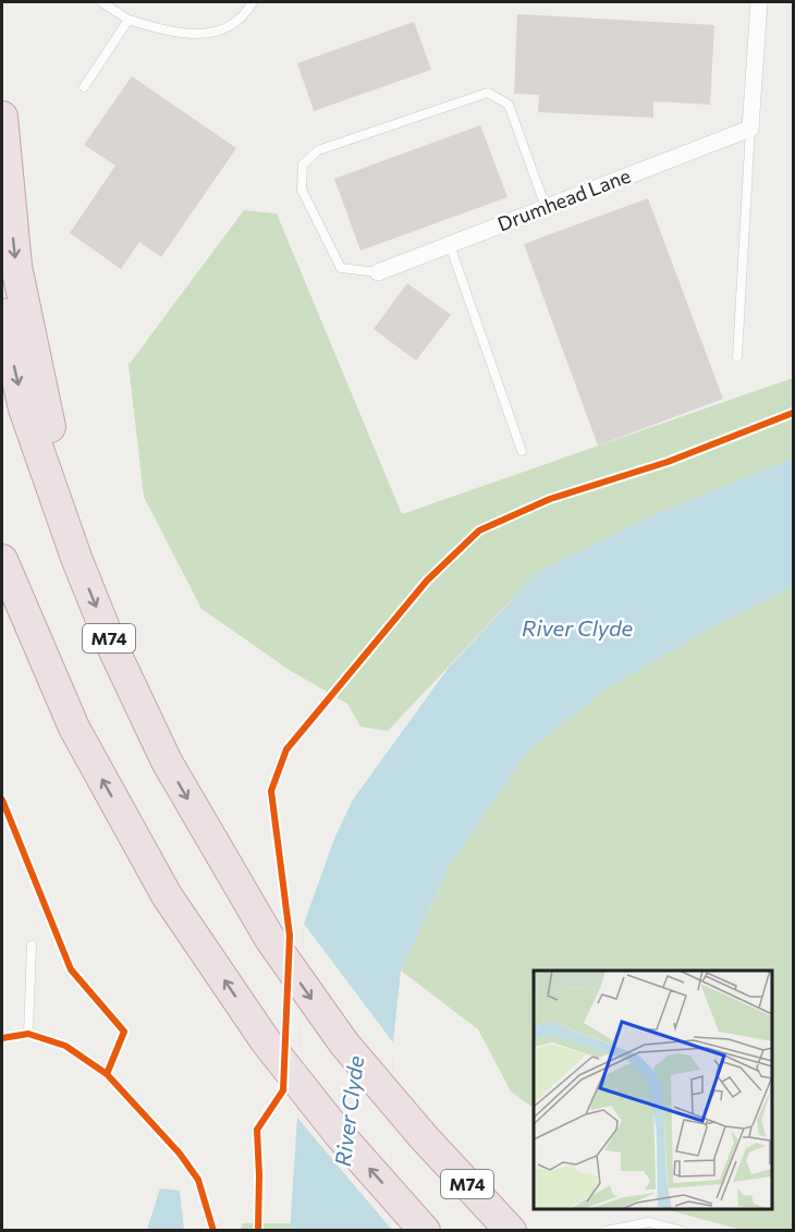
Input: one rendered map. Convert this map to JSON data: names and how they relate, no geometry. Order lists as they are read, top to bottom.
{
  "streets": {
    "highway": ["M74"],
    "street": ["Drumhead Lane"]
  },
  "water": ["River Clyde"]
}
